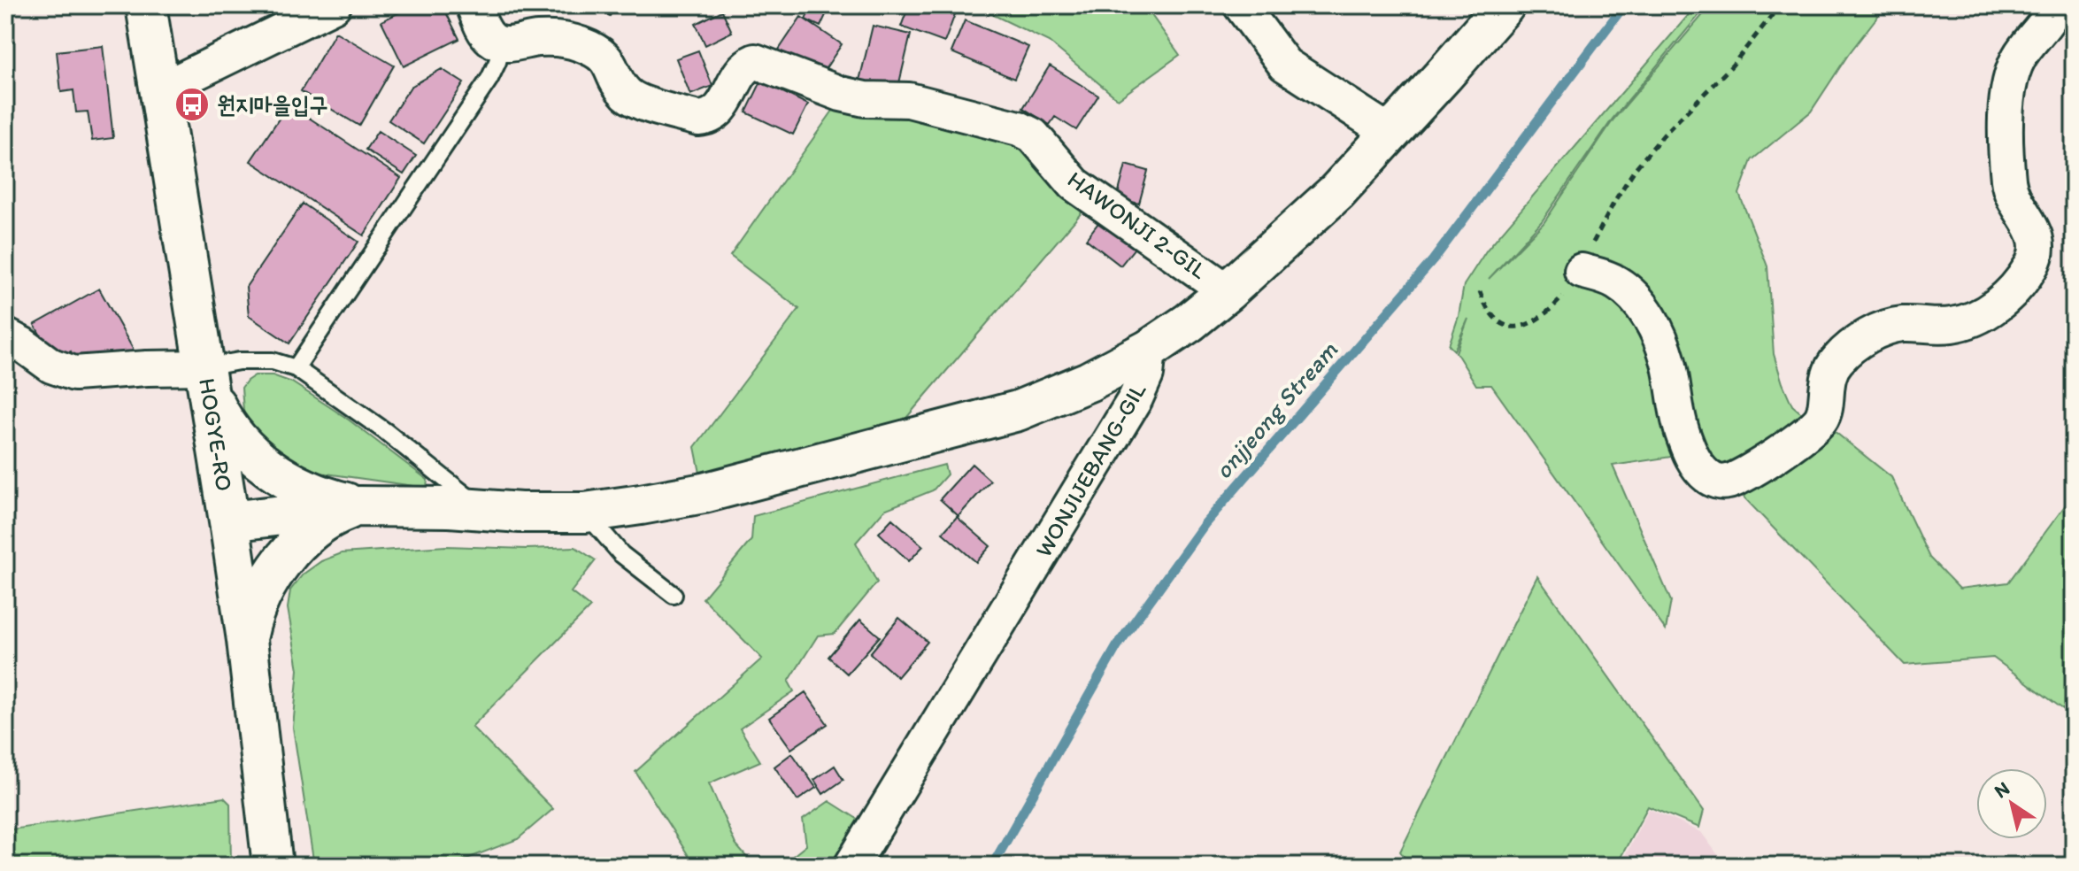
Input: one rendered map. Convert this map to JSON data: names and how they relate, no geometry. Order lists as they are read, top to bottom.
{
  "streets": {
    "street": ["HAWONJI 2-GIL", "HOGYE-RO", "WONJIJEBANG-GIL"]
  },
  "water": ["onjjeong Stream"],
  "places": {
    "bus stop": ["원지마을입구"]
  },
  "north": "top left"
}
